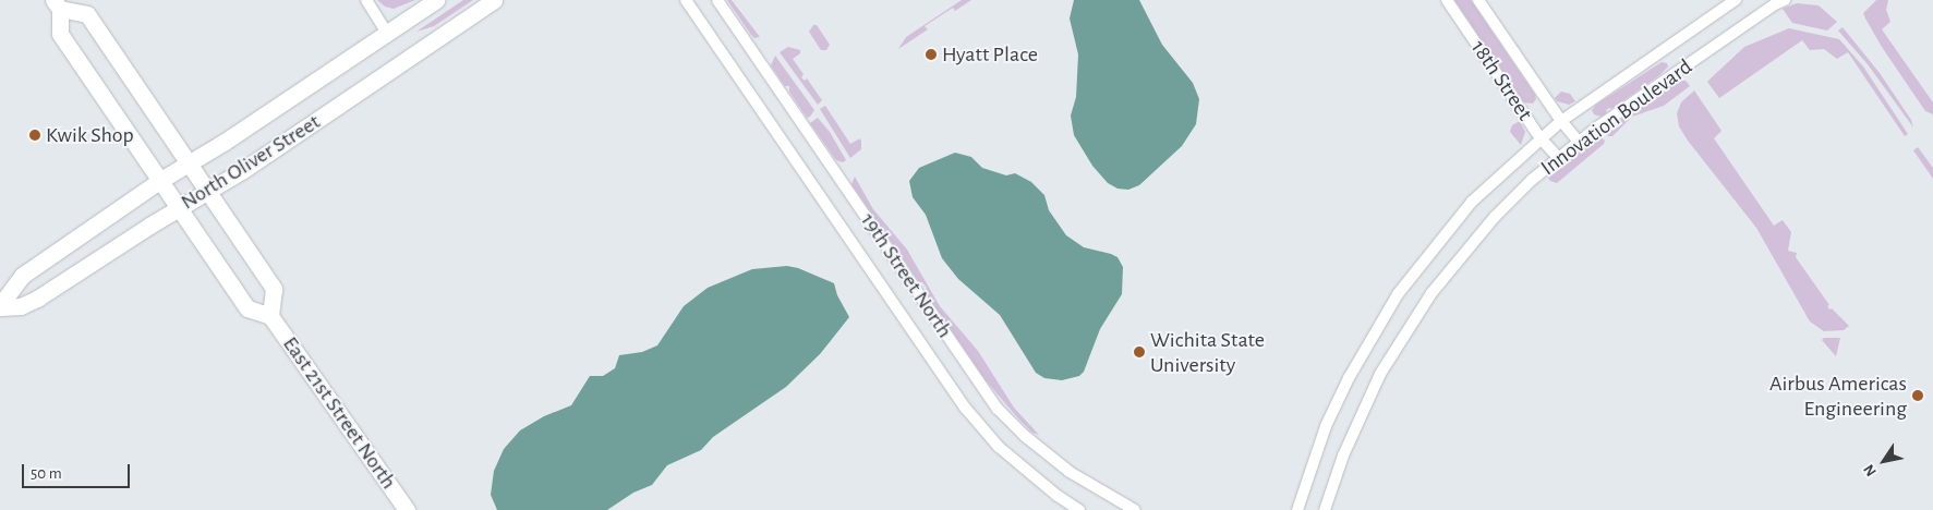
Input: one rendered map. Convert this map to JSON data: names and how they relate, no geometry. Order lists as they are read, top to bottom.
{
  "streets": {
    "main road": ["North Oliver Street", "East 21st Street North"],
    "street": ["18th Street", "Innovation Boulevard", "19th Street North"]
  },
  "crossings": [
    ["18th Street", "Innovation Boulevard"],
    ["North Oliver Street", "East 21st Street North"]
  ],
  "places": [
    "Hyatt Place",
    "Kwik Shop",
    "Wichita State University",
    "Airbus Americas Engineering"
  ],
  "scale_bar": "50 m",
  "north": "bottom left"
}
